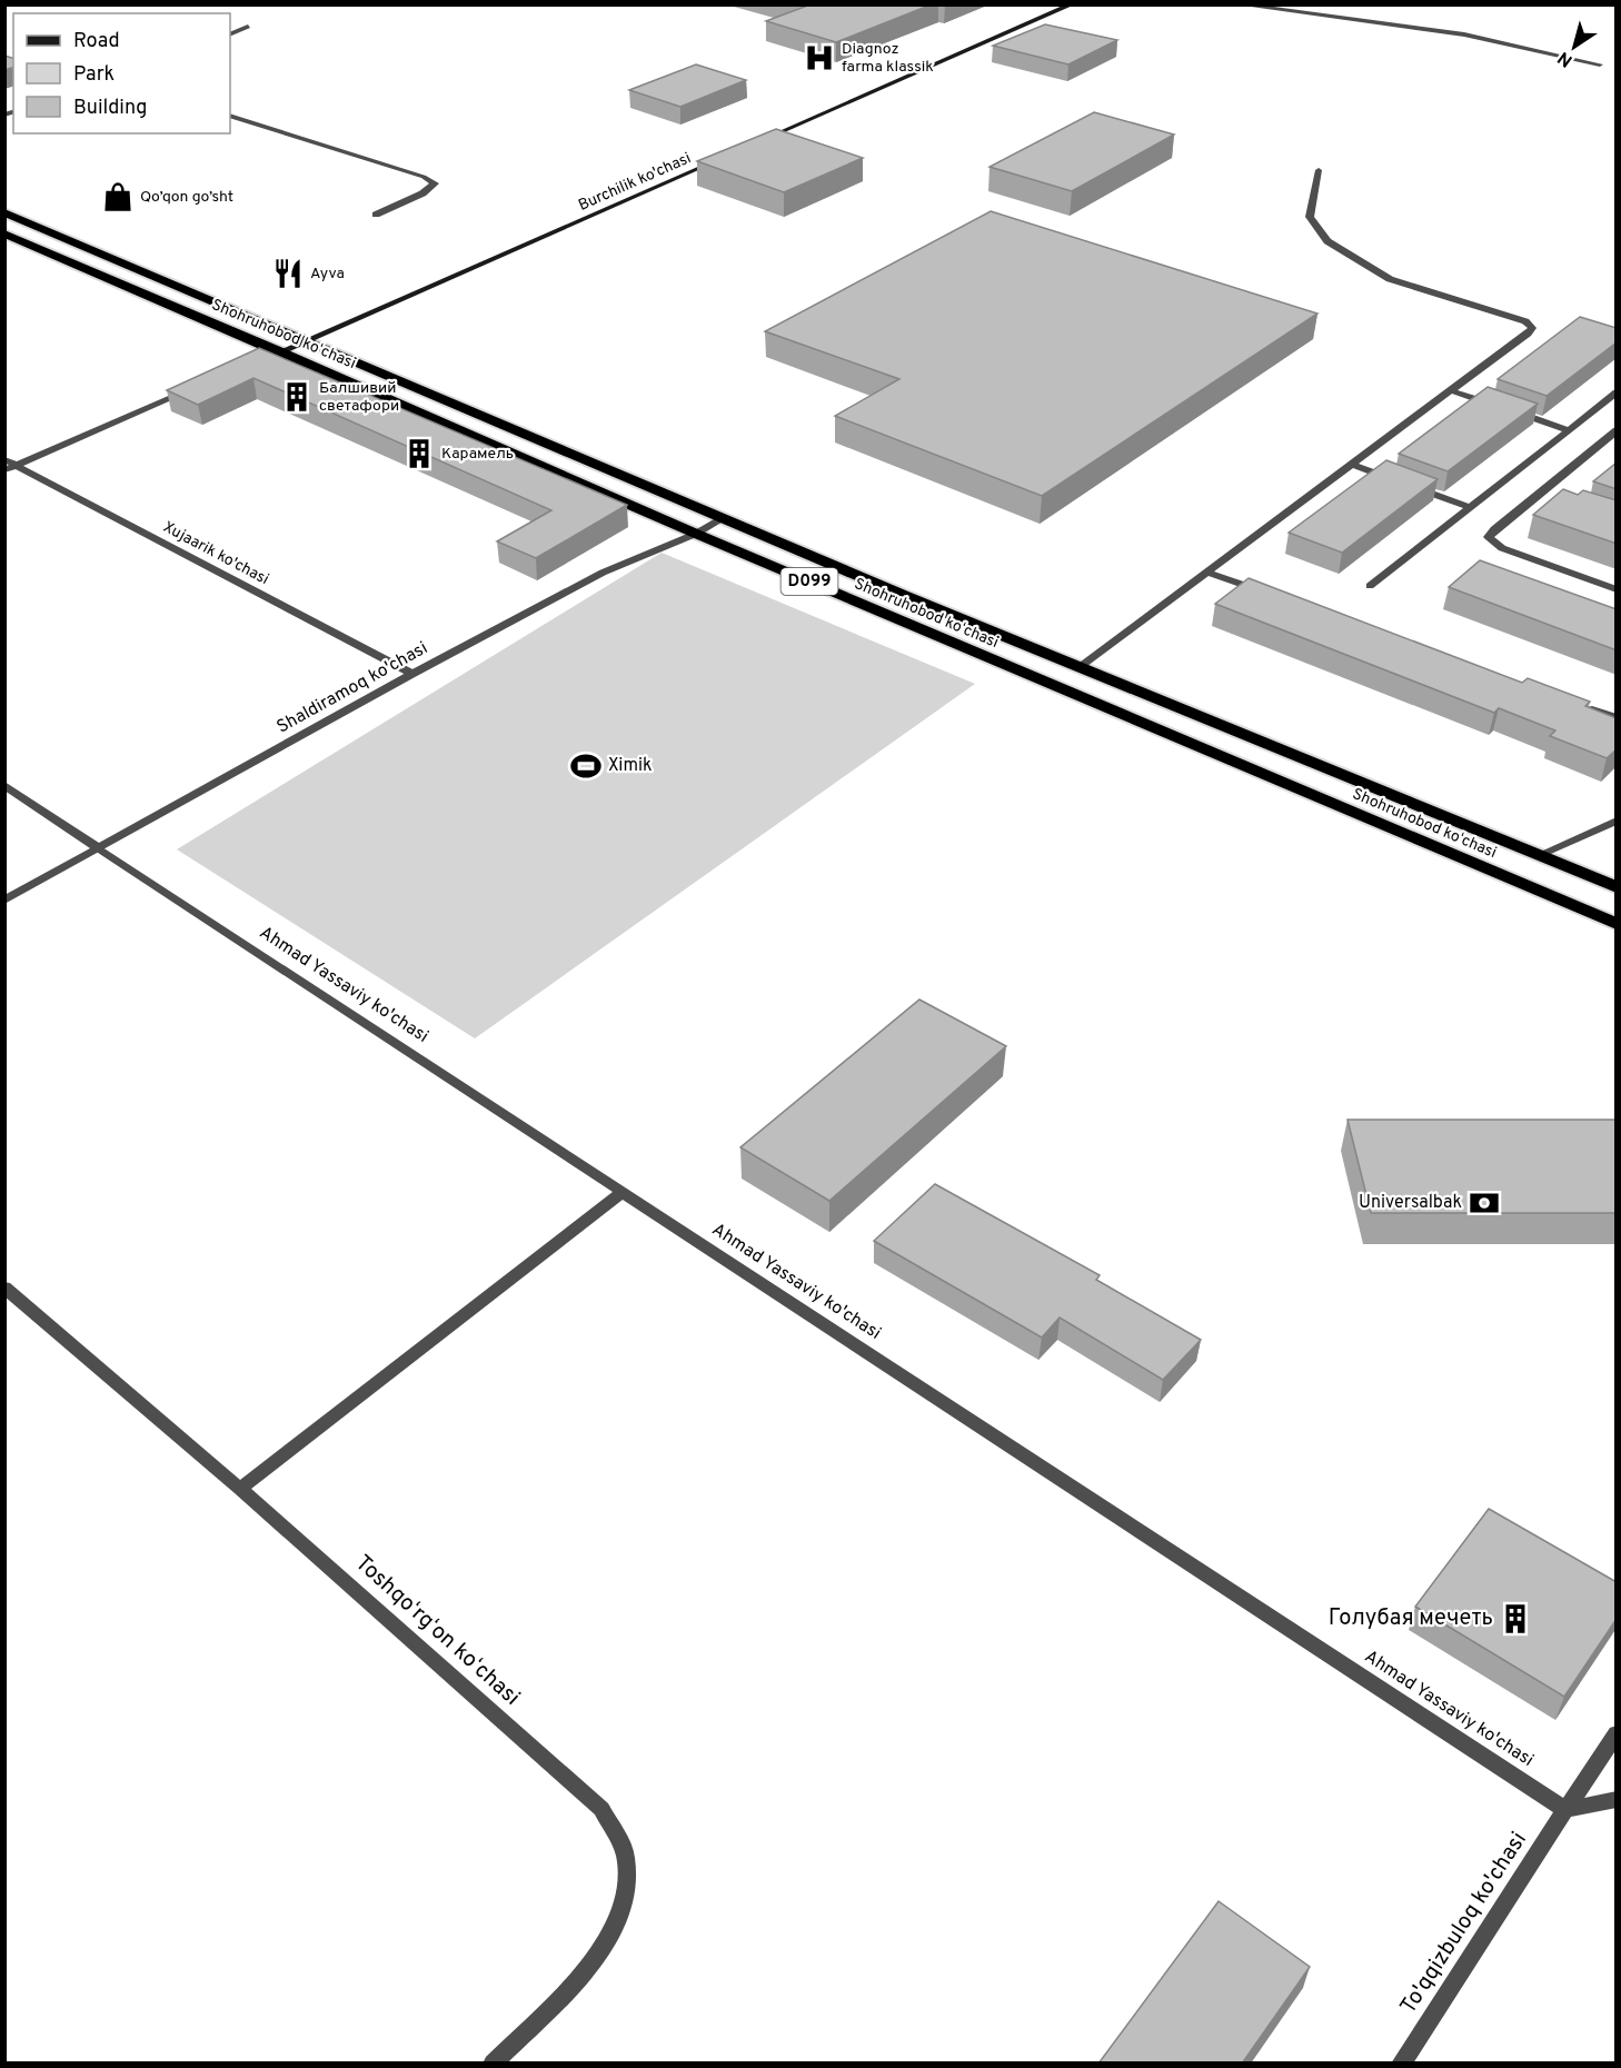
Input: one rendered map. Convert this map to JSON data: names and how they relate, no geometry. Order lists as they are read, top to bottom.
{
  "streets": {
    "highway": ["Shohruhobod koʻchasi", "D099"],
    "main road": ["Burchilik ko'chasi"],
    "street": [
      "Xujaarik ko'chasi",
      "Shaldiramoq ko'chasi",
      "Ahmad Yassaviy ko'chasi",
      "Toshqoʻrgʻon koʻchasi",
      "To'qqizbuloq ko'chasi"
    ]
  },
  "crossings": [
    ["Burchilik ko'chasi", "Shohruhobod koʻchasi"],
    ["Shohruhobod koʻchasi", "Shaldiramoq ko'chasi"],
    ["Xujaarik ko'chasi", "Shaldiramoq ko'chasi"],
    ["Shaldiramoq ko'chasi", "Ahmad Yassaviy ko'chasi"],
    ["Ahmad Yassaviy ko'chasi", "To'qqizbuloq ko'chasi"]
  ],
  "places": {
    "hospital": ["Diagnoz farma klassik"],
    "shop": ["Qo’qon go’sht"],
    "restaurant": ["Ayva"],
    "building": ["Балшивий светафори", "Карамель", "Голубая мечеть"],
    "sports": ["Ximik"],
    "bank": ["Universalbak"]
  },
  "legend": ["Road", "Park", "Building"],
  "north": "bottom left"
}
